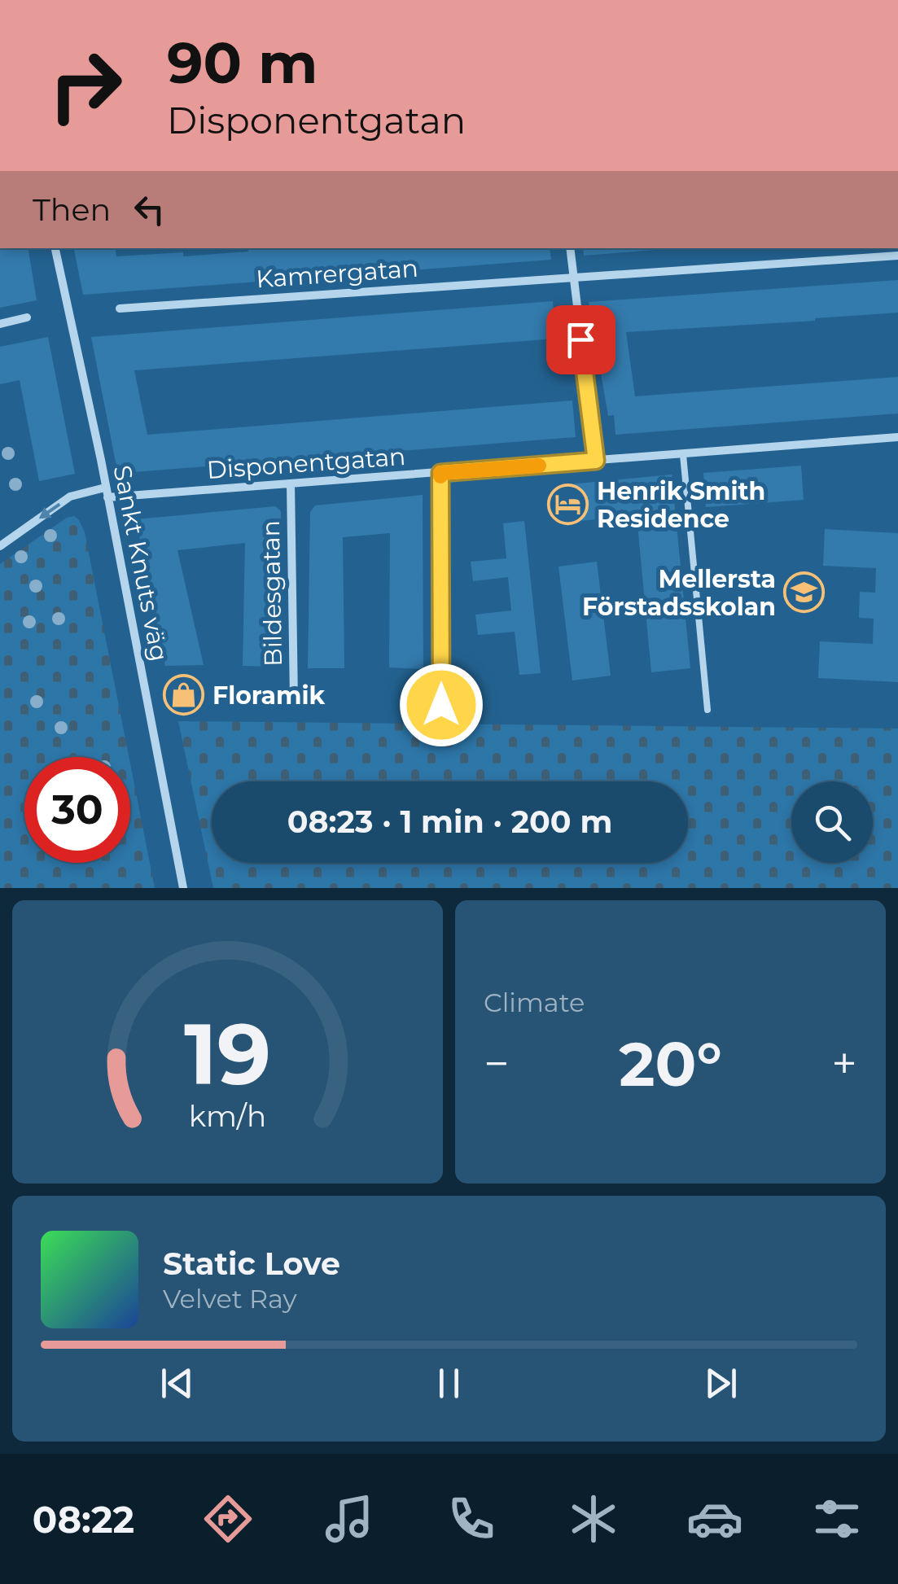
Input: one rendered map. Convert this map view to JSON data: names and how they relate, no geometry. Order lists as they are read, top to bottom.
{
  "streets": {
    "street": [
      "Kamrergatan",
      "Disponentgatan",
      "Sankt Knuts väg",
      "Bildesgatan"
    ]
  },
  "crossings": [
    ["Disponentgatan", "Sankt Knuts väg"],
    ["Disponentgatan", "Bildesgatan"]
  ],
  "places": {
    "hotel": ["Henrik Smith Residence"],
    "school or university": ["Mellersta Förstadsskolan"],
    "shop": ["Floramik"]
  },
  "page": {
    "turn": ["90 m", "Disponentgatan"],
    "then": "Then",
    "limit": "30",
    "trip": "08:23 · 1 min · 200 m",
    "tile": "Climate",
    "heat": ["−", "20°", "+"],
    "song": ["Static Love", "Velvet Ray"],
    "tabs": "08:22",
    "gauge": ["19", "km/h"]
  }
}
